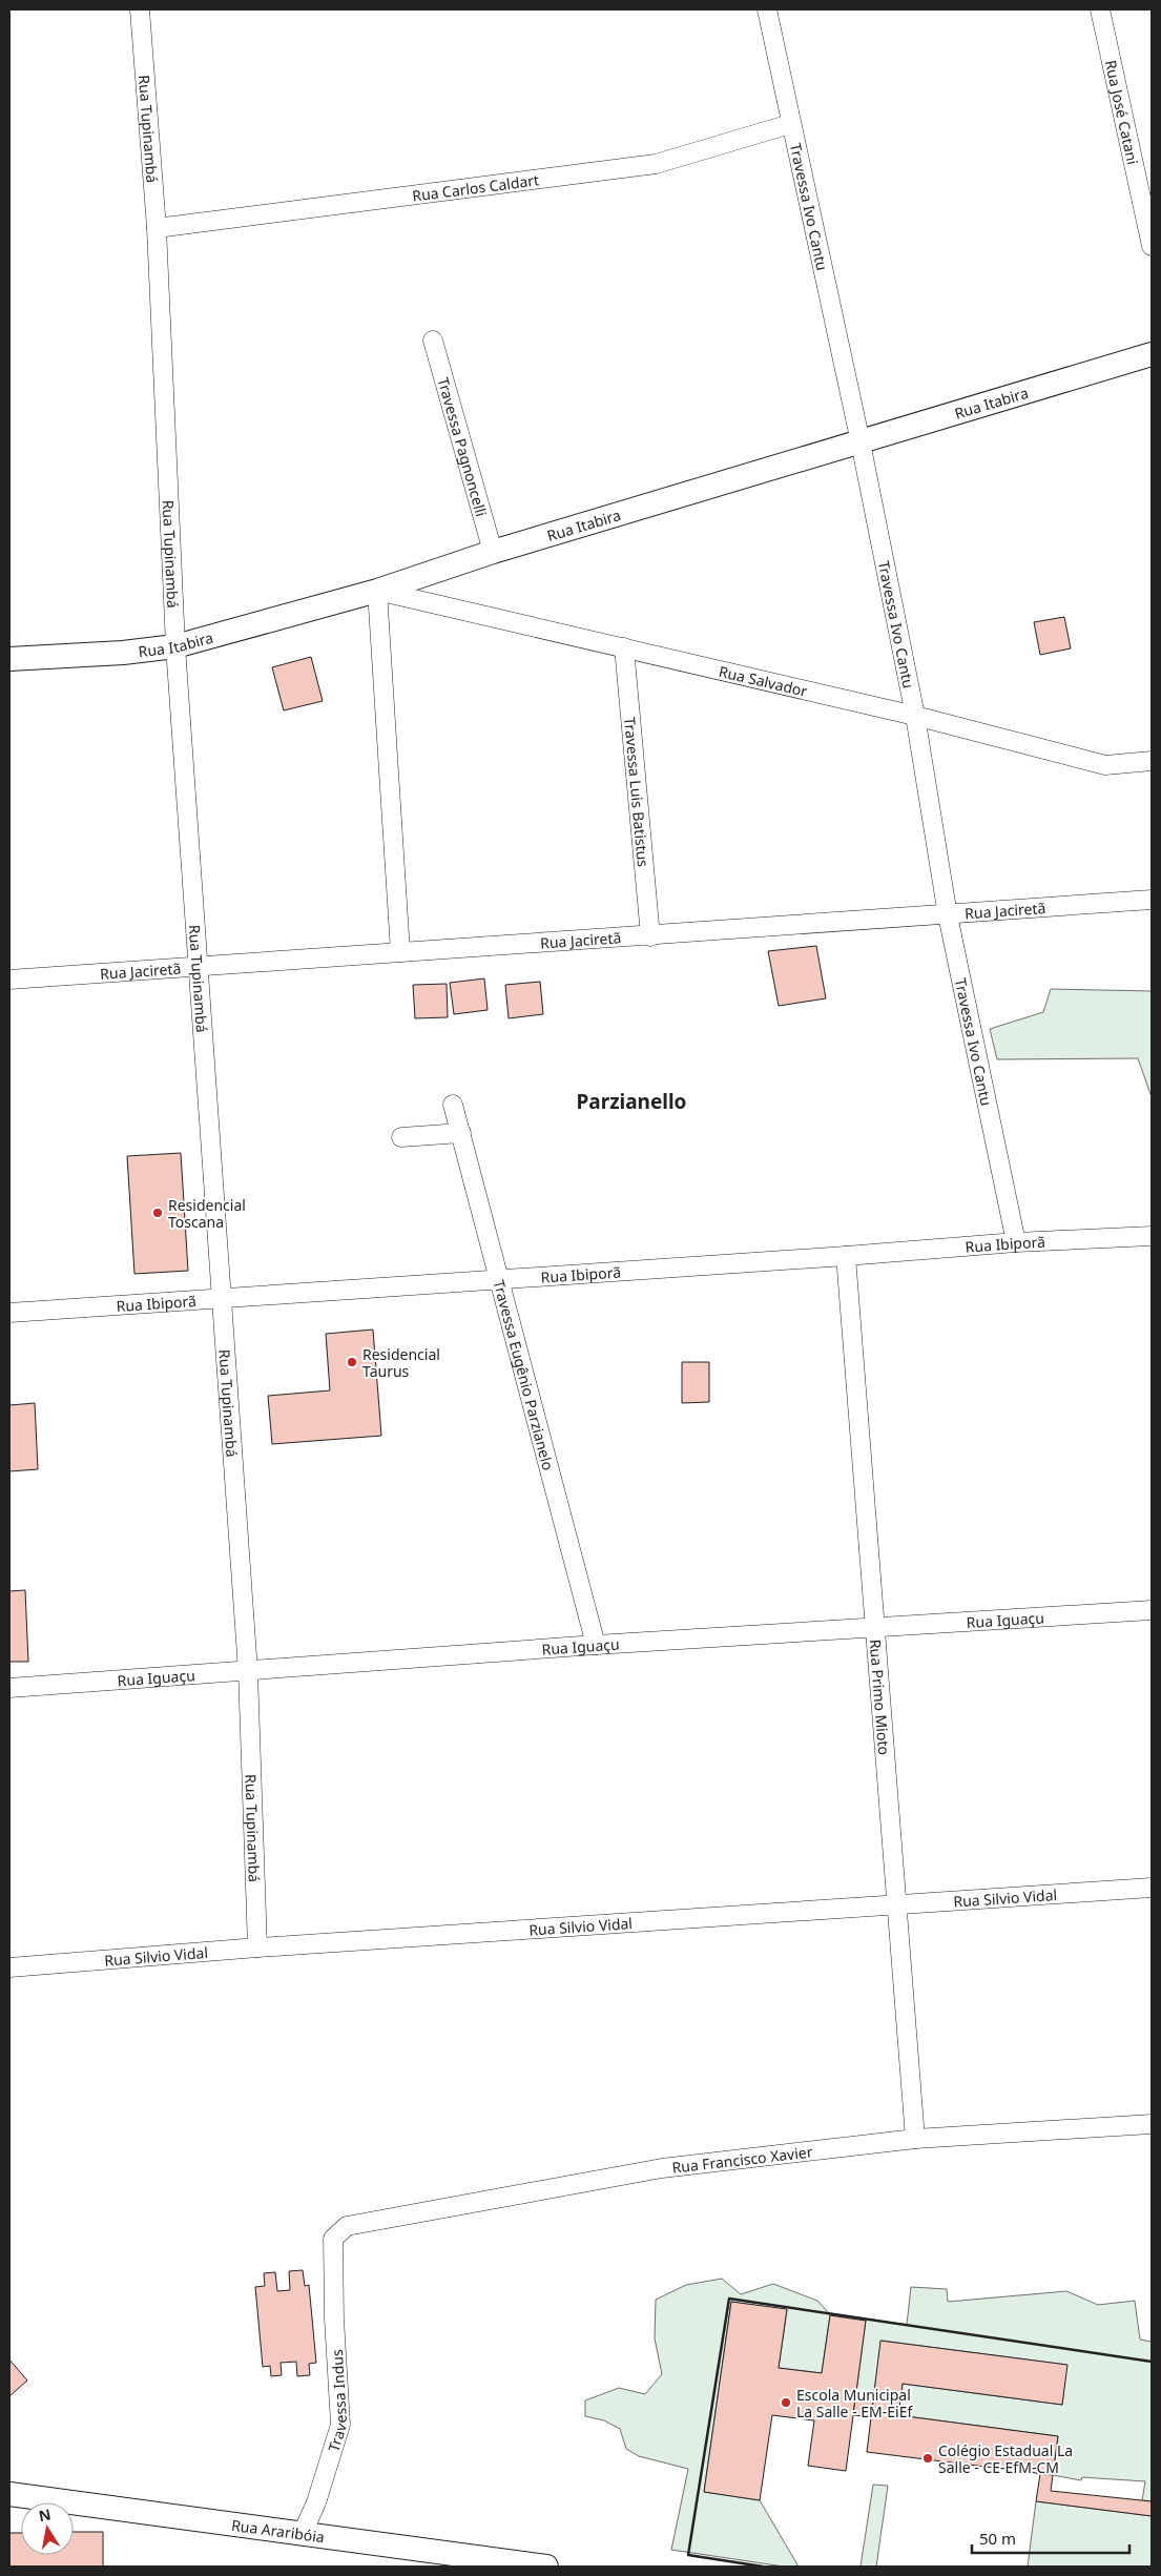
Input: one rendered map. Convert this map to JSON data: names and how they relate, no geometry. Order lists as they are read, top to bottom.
{
  "streets": {
    "street": [
      "Rua José Catani",
      "Rua Tupinambá",
      "Rua Carlos Caldart",
      "Travessa Ivo Cantu",
      "Rua Itabira",
      "Travessa Pagnoncelli",
      "Rua Salvador",
      "Travessa Luis Batistus",
      "Rua Jaciretã",
      "Rua Ibiporã",
      "Travessa Eugênio Parzianelo",
      "Rua Iguaçu",
      "Rua Primo Mioto",
      "Rua Silvio Vidal",
      "Rua Francisco Xavier",
      "Travessa Indus",
      "Rua Araribóia"
    ]
  },
  "crossings": [
    ["Rua Tupinambá", "Rua Carlos Caldart"],
    ["Rua Tupinambá", "Rua Itabira"],
    ["Rua Tupinambá", "Rua Jaciretã"],
    ["Rua Tupinambá", "Rua Ibiporã"],
    ["Rua Tupinambá", "Rua Iguaçu"],
    ["Rua Tupinambá", "Rua Silvio Vidal"],
    ["Rua Carlos Caldart", "Travessa Ivo Cantu"],
    ["Travessa Ivo Cantu", "Rua Itabira"],
    ["Travessa Ivo Cantu", "Rua Salvador"],
    ["Travessa Ivo Cantu", "Rua Jaciretã"],
    ["Travessa Ivo Cantu", "Rua Ibiporã"],
    ["Rua Itabira", "Travessa Pagnoncelli"],
    ["Rua Itabira", "Rua Salvador"],
    ["Rua Salvador", "Travessa Luis Batistus"],
    ["Travessa Luis Batistus", "Rua Jaciretã"],
    ["Rua Ibiporã", "Travessa Eugênio Parzianelo"],
    ["Rua Ibiporã", "Rua Primo Mioto"],
    ["Travessa Eugênio Parzianelo", "Rua Iguaçu"],
    ["Rua Iguaçu", "Rua Primo Mioto"],
    ["Rua Primo Mioto", "Rua Silvio Vidal"],
    ["Rua Primo Mioto", "Rua Francisco Xavier"],
    ["Rua Francisco Xavier", "Travessa Indus"],
    ["Travessa Indus", "Rua Araribóia"]
  ],
  "districts": ["Parzianello"],
  "places": [
    "Residencial Toscana",
    "Residencial Taurus",
    "Escola Municipal La Salle - EM-EiEf",
    "Colégio Estadual La Salle - CE-EfM-CM"
  ],
  "scale_bar": "50 m",
  "north": "top"
}
